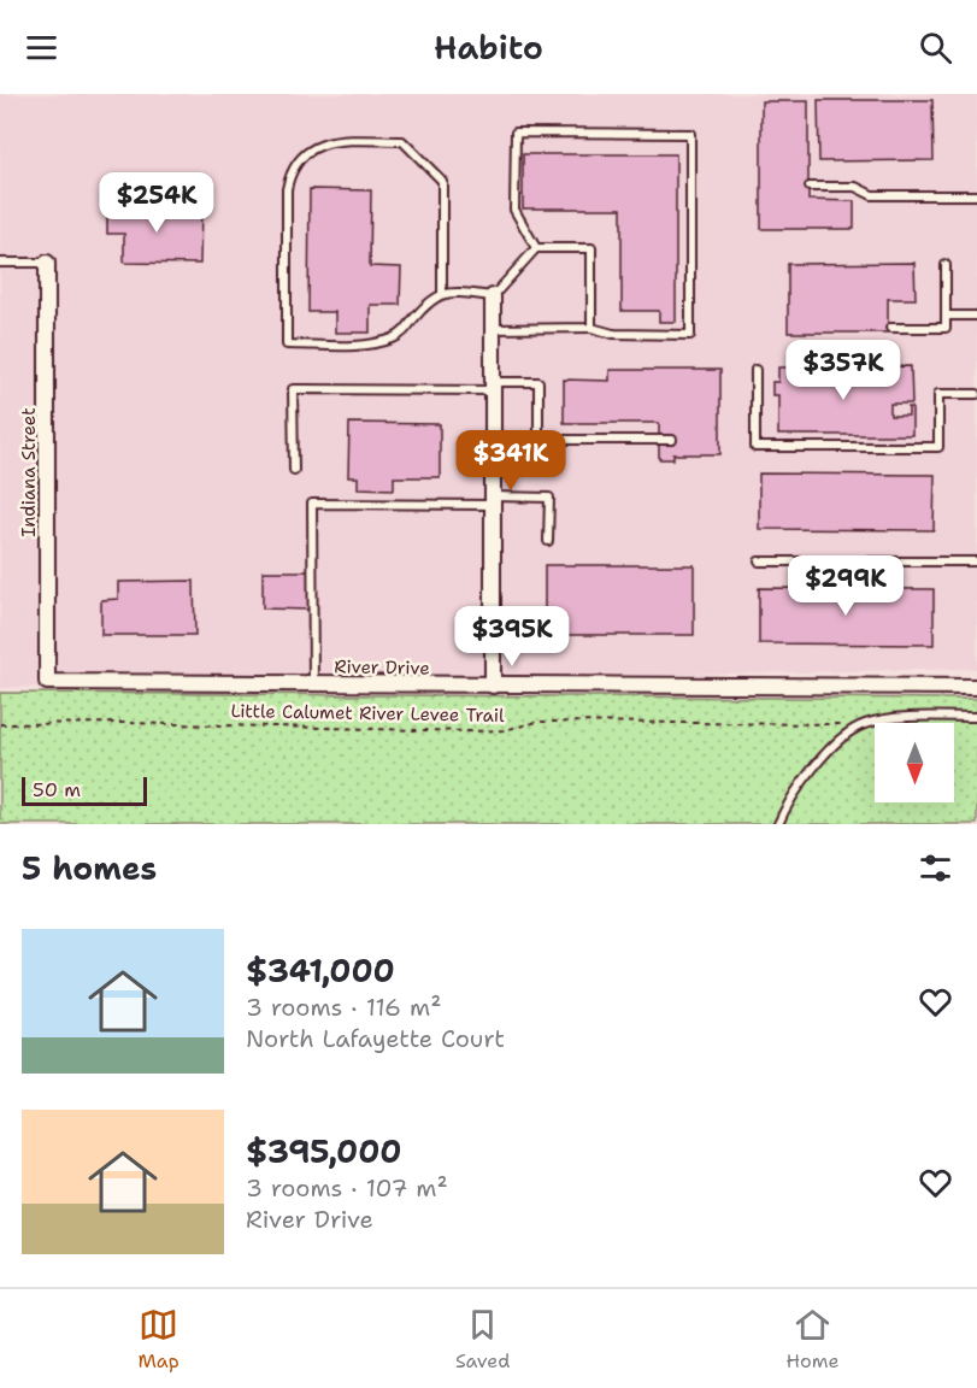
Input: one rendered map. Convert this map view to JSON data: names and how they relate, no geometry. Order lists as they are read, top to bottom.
{
  "streets": {
    "street": ["Indiana Street", "River Drive"],
    "path": ["Little Calumet River Levee Trail"]
  },
  "crossings": [
    ["Indiana Street", "River Drive"]
  ],
  "scale_bar": "50 m",
  "north": "bottom",
  "page": {
    "header": "Habito",
    "price": [
      "$254K",
      "$357K",
      "$341K",
      "$299K",
      "$395K"
    ],
    "scale": "50 m",
    "heading": "5 homes",
    "list": [
      {
        "name": "$341,000",
        "note": "3 rooms · 116 m² · North Lafayette Court"
      },
      {
        "name": "$395,000",
        "note": "3 rooms · 107 m² · River Drive"
      }
    ],
    "tabs": ["Map", "Saved", "Home"]
  }
}
